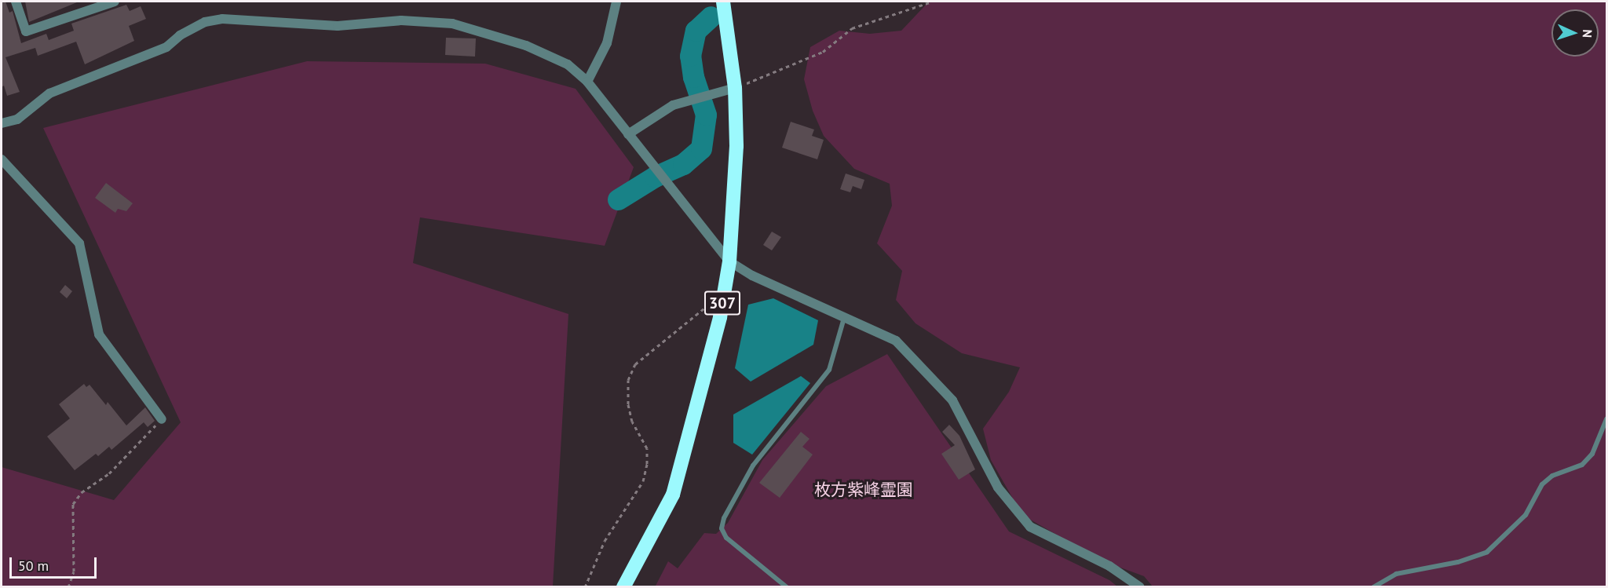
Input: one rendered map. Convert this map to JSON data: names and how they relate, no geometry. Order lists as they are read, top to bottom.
{
  "streets": {
    "highway": ["307"]
  },
  "parks": ["枚方紫峰霊園"],
  "scale_bar": "50 m",
  "north": "right"
}
